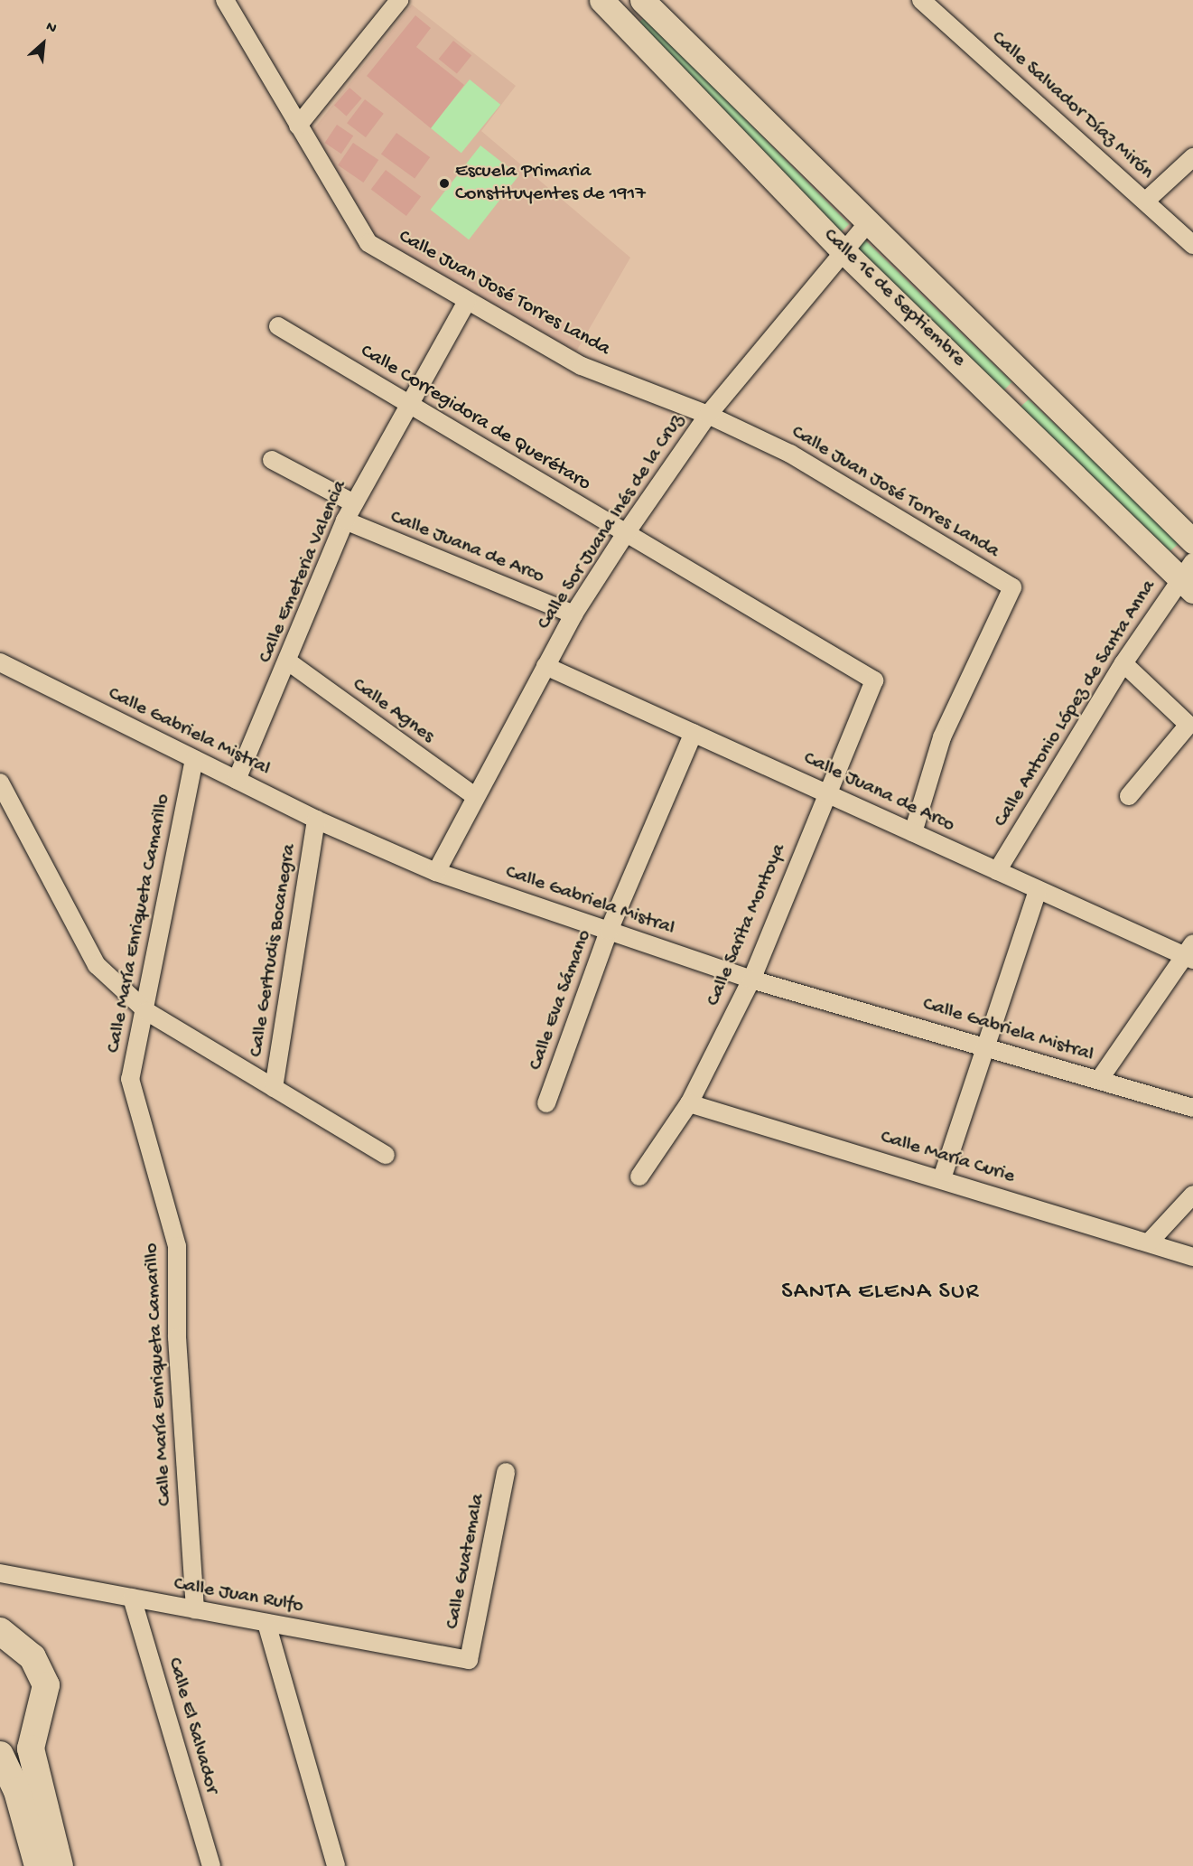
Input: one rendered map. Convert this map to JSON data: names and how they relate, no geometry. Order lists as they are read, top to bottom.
{
  "streets": {
    "street": [
      "Calle Salvador Díaz Mirón",
      "Calle Juan José Torres Landa",
      "Calle 16 de Septiembre",
      "Calle Corregidora de Querétaro",
      "Calle Sor Juana Inés de la Cruz",
      "Calle Juana de Arco",
      "Calle Emeteria Valencia",
      "Calle Antonio López de Santa Anna",
      "Calle Agnes",
      "Calle Gabriela Mistral",
      "Calle María Enriqueta Camarillo",
      "Calle Sarita Montoya",
      "Calle Gertrudis Bocanegra",
      "Calle Eva Sámano",
      "Calle María Curie",
      "Calle Guatemala",
      "Calle Juan Rulfo",
      "Calle El Salvador"
    ]
  },
  "crossings": [
    ["Calle Juan José Torres Landa", "Calle Sor Juana Inés de la Cruz"],
    ["Calle Juan José Torres Landa", "Calle Juana de Arco"],
    ["Calle Juan José Torres Landa", "Calle Emeteria Valencia"],
    ["Calle 16 de Septiembre", "Calle Sor Juana Inés de la Cruz"],
    ["Calle 16 de Septiembre", "Calle Antonio López de Santa Anna"],
    ["Calle Corregidora de Querétaro", "Calle Sor Juana Inés de la Cruz"],
    ["Calle Corregidora de Querétaro", "Calle Emeteria Valencia"],
    ["Calle Corregidora de Querétaro", "Calle Sarita Montoya"],
    ["Calle Sor Juana Inés de la Cruz", "Calle Juana de Arco"],
    ["Calle Sor Juana Inés de la Cruz", "Calle Agnes"],
    ["Calle Sor Juana Inés de la Cruz", "Calle Gabriela Mistral"],
    ["Calle Juana de Arco", "Calle Emeteria Valencia"],
    ["Calle Juana de Arco", "Calle Antonio López de Santa Anna"],
    ["Calle Juana de Arco", "Calle Sarita Montoya"],
    ["Calle Juana de Arco", "Calle Eva Sámano"],
    ["Calle Emeteria Valencia", "Calle Agnes"],
    ["Calle Emeteria Valencia", "Calle Gabriela Mistral"],
    ["Calle Gabriela Mistral", "Calle María Enriqueta Camarillo"],
    ["Calle Gabriela Mistral", "Calle Sarita Montoya"],
    ["Calle Gabriela Mistral", "Calle Gertrudis Bocanegra"],
    ["Calle Gabriela Mistral", "Calle Eva Sámano"],
    ["Calle María Enriqueta Camarillo", "Calle Juan Rulfo"],
    ["Calle Sarita Montoya", "Calle María Curie"],
    ["Calle Guatemala", "Calle Juan Rulfo"],
    ["Calle Juan Rulfo", "Calle El Salvador"]
  ],
  "districts": ["SANTA ELENA SUR"],
  "places": ["Escuela Primaria Constituyentes de 1917"],
  "north": "top right"
}
